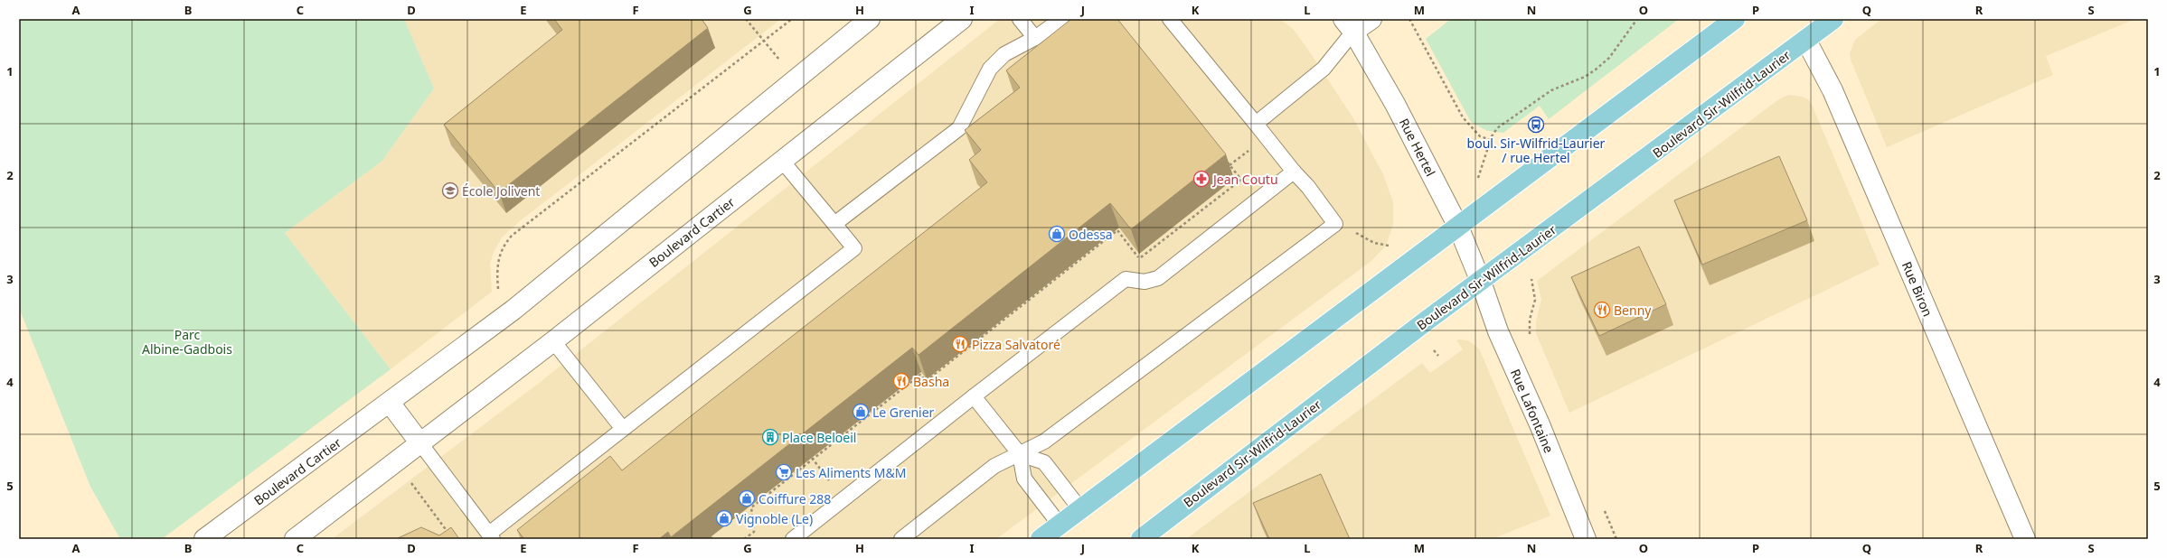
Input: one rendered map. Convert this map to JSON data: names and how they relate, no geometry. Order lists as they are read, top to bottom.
{
  "streets": {
    "main road": ["Boulevard Sir-Wilfrid-Laurier"],
    "street": [
      "Rue Hertel",
      "Boulevard Cartier",
      "Rue Biron",
      "Rue Lafontaine"
    ]
  },
  "crossings": [
    ["Boulevard Sir-Wilfrid-Laurier", "Rue Hertel"],
    ["Boulevard Sir-Wilfrid-Laurier", "Rue Biron"],
    ["Boulevard Sir-Wilfrid-Laurier", "Rue Lafontaine"],
    ["Rue Hertel", "Rue Lafontaine"]
  ],
  "parks": ["Parc Albine-Gadbois"],
  "places": {
    "bus stop": ["boul. Sir-Wilfrid-Laurier / rue Hertel"],
    "pharmacy": ["Jean Coutu"],
    "school or university": ["École Jolivent"],
    "shop": [
      "Odessa",
      "Le Grenier",
      "Coiffure 288",
      "Vignoble (Le)"
    ],
    "restaurant": ["Benny", "Pizza Salvatoré", "Basha"],
    "building": ["Place Beloeil"],
    "supermarket": ["Les Aliments M&M"]
  },
  "grid": {
    "columns": [
      "A",
      "B",
      "C",
      "D",
      "E",
      "F",
      "G",
      "H",
      "I",
      "J",
      "K",
      "L",
      "M",
      "N",
      "O",
      "P",
      "Q",
      "R",
      "S"
    ],
    "rows": [
      "1",
      "2",
      "3",
      "4",
      "5"
    ]
  }
}
